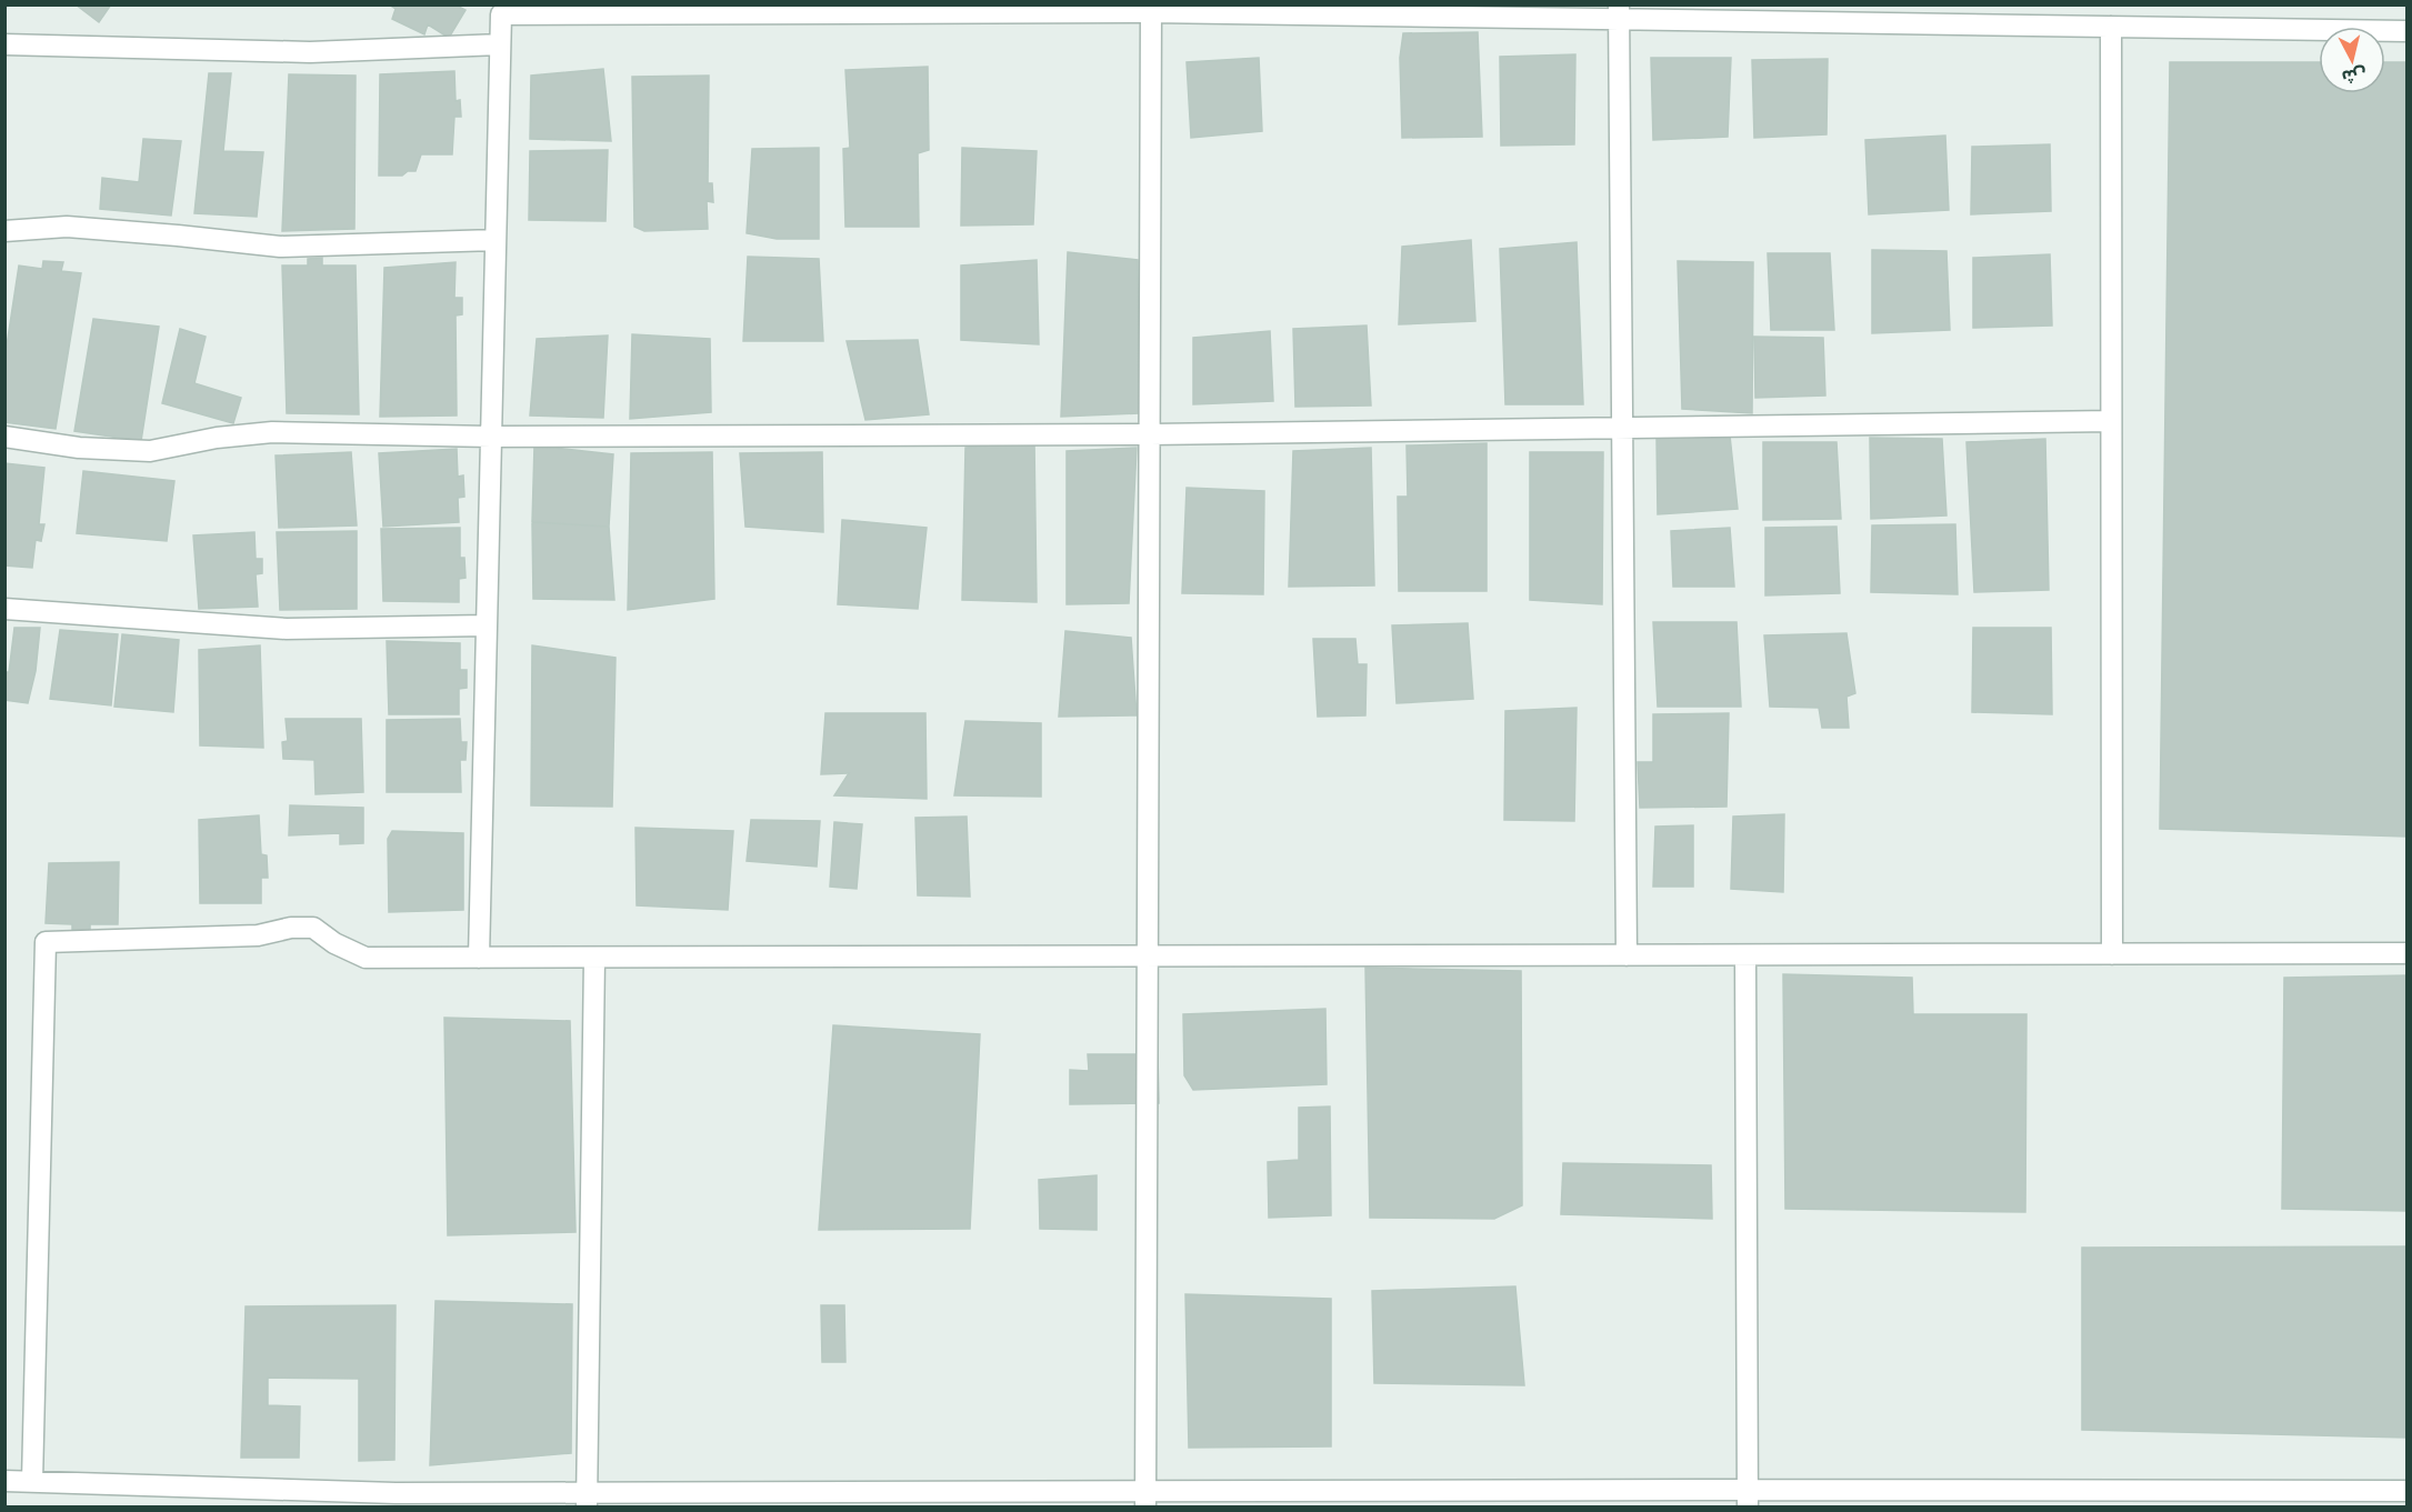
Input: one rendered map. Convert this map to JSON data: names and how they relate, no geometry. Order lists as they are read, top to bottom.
{
  "north": "bottom"
}
